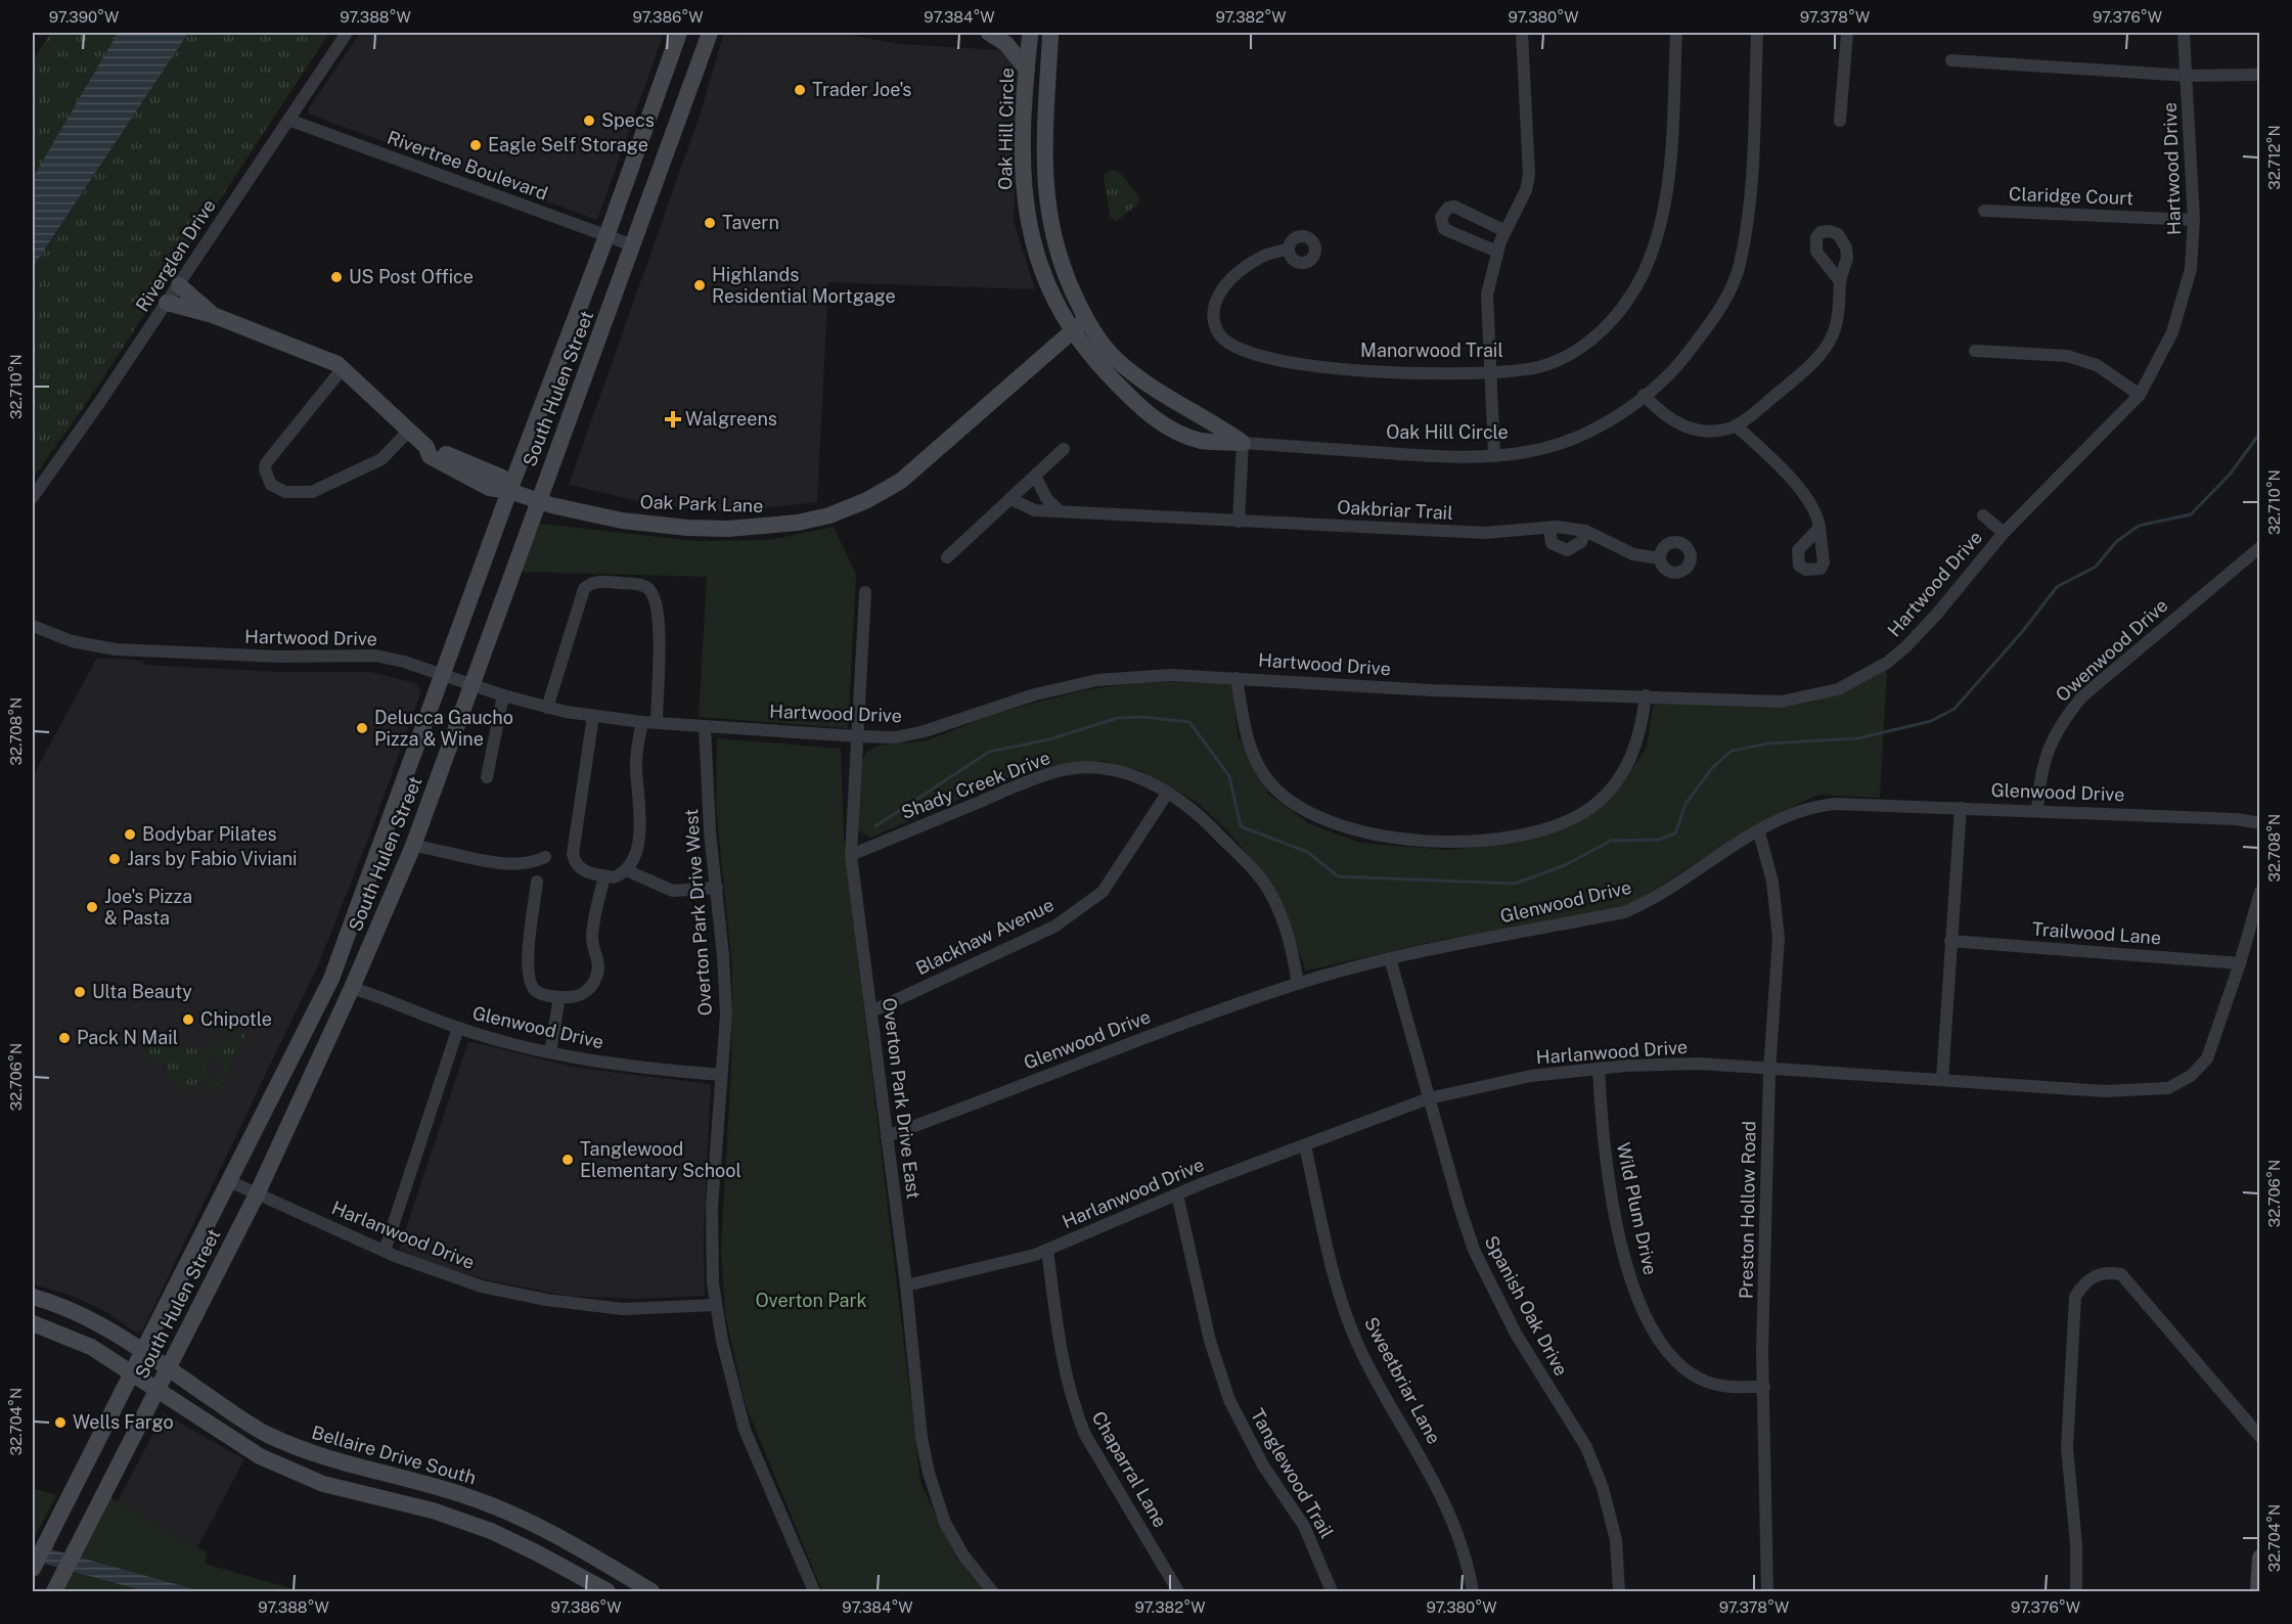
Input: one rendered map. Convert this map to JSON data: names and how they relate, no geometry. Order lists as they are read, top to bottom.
{
  "streets": {
    "main road": [
      "Oak Hill Circle",
      "South Hulen Street",
      "Oak Park Lane",
      "Bellaire Drive South"
    ],
    "street": [
      "Rivertree Boulevard",
      "Hartwood Drive",
      "Claridge Court",
      "Riverglen Drive",
      "Manorwood Trail",
      "Oakbriar Trail",
      "Owenwood Drive",
      "Shady Creek Drive",
      "Glenwood Drive",
      "Overton Park Drive West",
      "Trailwood Lane",
      "Blackhaw Avenue",
      "Harlanwood Drive",
      "Overton Park Drive East",
      "Wild Plum Drive",
      "Preston Hollow Road",
      "Spanish Oak Drive",
      "Sweetbriar Lane",
      "Chaparral Lane",
      "Tanglewood Trail"
    ]
  },
  "crossings": [
    ["Oak Hill Circle", "Oak Park Lane"],
    ["Rivertree Boulevard", "Riverglen Drive"],
    ["Rivertree Boulevard", "South Hulen Street"],
    ["Hartwood Drive", "Claridge Court"],
    ["Hartwood Drive", "South Hulen Street"],
    ["Hartwood Drive", "Overton Park Drive West"],
    ["Hartwood Drive", "Overton Park Drive East"],
    ["Riverglen Drive", "Oak Park Lane"],
    ["South Hulen Street", "Oak Park Lane"],
    ["South Hulen Street", "Glenwood Drive"],
    ["South Hulen Street", "Harlanwood Drive"],
    ["South Hulen Street", "Bellaire Drive South"],
    ["Owenwood Drive", "Glenwood Drive"],
    ["Shady Creek Drive", "Glenwood Drive"],
    ["Shady Creek Drive", "Blackhaw Avenue"],
    ["Shady Creek Drive", "Overton Park Drive East"],
    ["Glenwood Drive", "Overton Park Drive West"],
    ["Glenwood Drive", "Overton Park Drive East"],
    ["Glenwood Drive", "Preston Hollow Road"],
    ["Glenwood Drive", "Spanish Oak Drive"],
    ["Overton Park Drive West", "Harlanwood Drive"],
    ["Trailwood Lane", "Harlanwood Drive"],
    ["Blackhaw Avenue", "Overton Park Drive East"],
    ["Harlanwood Drive", "Overton Park Drive East"],
    ["Harlanwood Drive", "Wild Plum Drive"],
    ["Harlanwood Drive", "Preston Hollow Road"],
    ["Harlanwood Drive", "Spanish Oak Drive"],
    ["Harlanwood Drive", "Sweetbriar Lane"],
    ["Harlanwood Drive", "Chaparral Lane"],
    ["Harlanwood Drive", "Tanglewood Trail"],
    ["Wild Plum Drive", "Preston Hollow Road"]
  ],
  "parks": ["Overton Park"],
  "places": {
    "other": [
      "Trader Joe's",
      "Specs",
      "Eagle Self Storage",
      "Tavern",
      "US Post Office",
      "Highlands Residential Mortgage",
      "Delucca Gaucho Pizza & Wine",
      "Bodybar Pilates",
      "Jars by Fabio Viviani",
      "Joe's Pizza & Pasta",
      "Ulta Beauty",
      "Chipotle",
      "Pack N Mail",
      "Tanglewood Elementary School",
      "Wells Fargo"
    ],
    "health": ["Walgreens"]
  },
  "coordinates": [
    "97.390°W",
    "97.388°W",
    "97.386°W",
    "97.384°W",
    "97.382°W",
    "97.380°W",
    "97.378°W",
    "97.376°W",
    "32.712°N",
    "32.710°N",
    "32.708°N",
    "32.706°N",
    "32.704°N"
  ]
}
